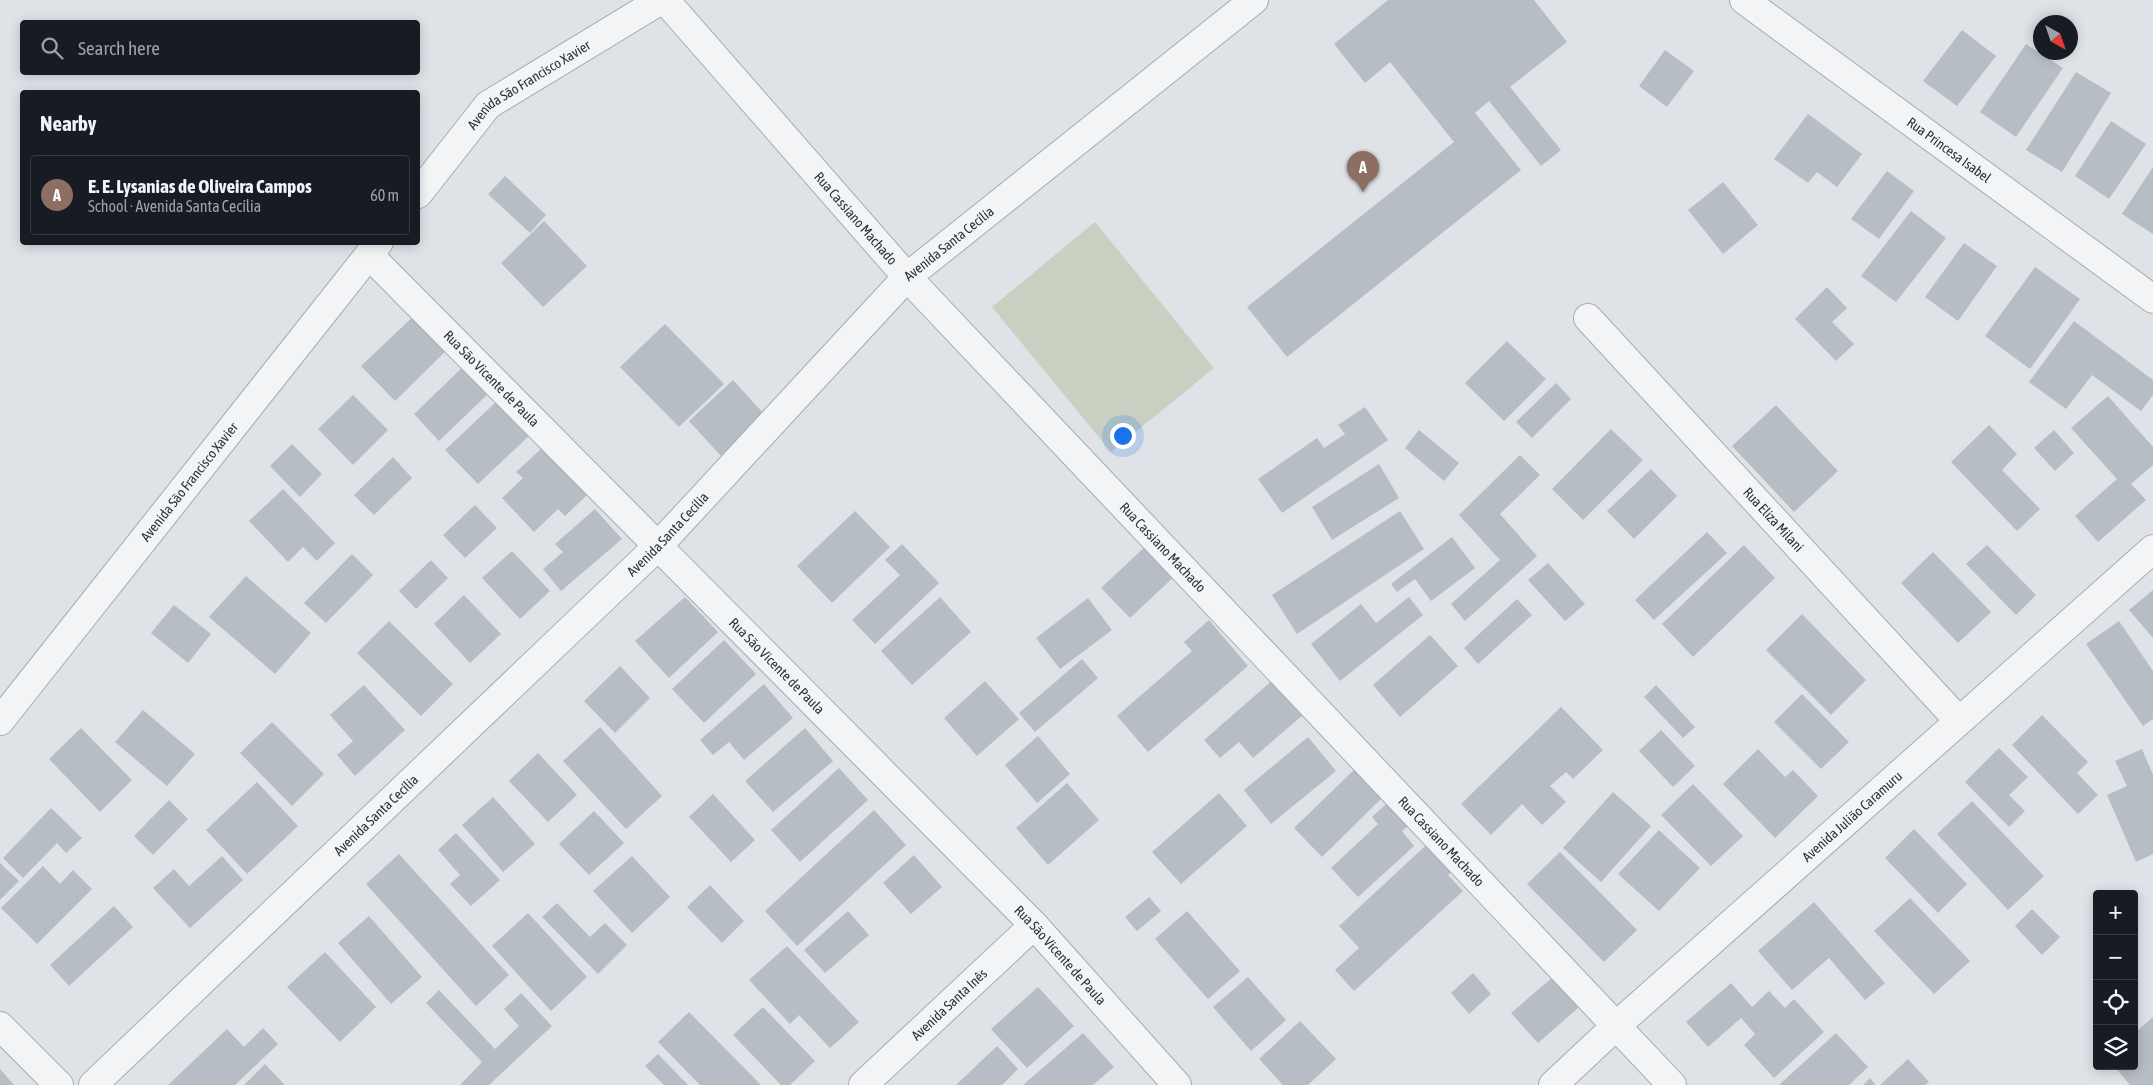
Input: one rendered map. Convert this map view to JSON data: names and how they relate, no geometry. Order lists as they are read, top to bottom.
{
  "streets": {
    "street": [
      "Avenida São Francisco Xavier",
      "Rua Princesa Isabel",
      "Rua Cassiano Machado",
      "Avenida Santa Cecília",
      "Rua São Vicente de Paula",
      "Rua Eliza Milani",
      "Avenida Julião Caramuru",
      "Avenida Santa Inês"
    ]
  },
  "crossings": [
    ["Avenida São Francisco Xavier", "Rua São Vicente de Paula"],
    ["Rua Cassiano Machado", "Avenida Santa Cecília"],
    ["Rua Cassiano Machado", "Avenida Julião Caramuru"],
    ["Avenida Santa Cecília", "Rua São Vicente de Paula"],
    ["Rua São Vicente de Paula", "Avenida Santa Inês"],
    ["Rua Eliza Milani", "Avenida Julião Caramuru"]
  ],
  "north": "bottom right",
  "page": {
    "search": "Search here",
    "heading": "Nearby",
    "pins": "A",
    "list": [
      {
        "mark": "A",
        "name": "E. E. Lysanias de Oliveira Campos",
        "note": "School · Avenida Santa Cecília",
        "value": "60 m"
      }
    ],
    "map_buttons": ["+", "−"]
  }
}
